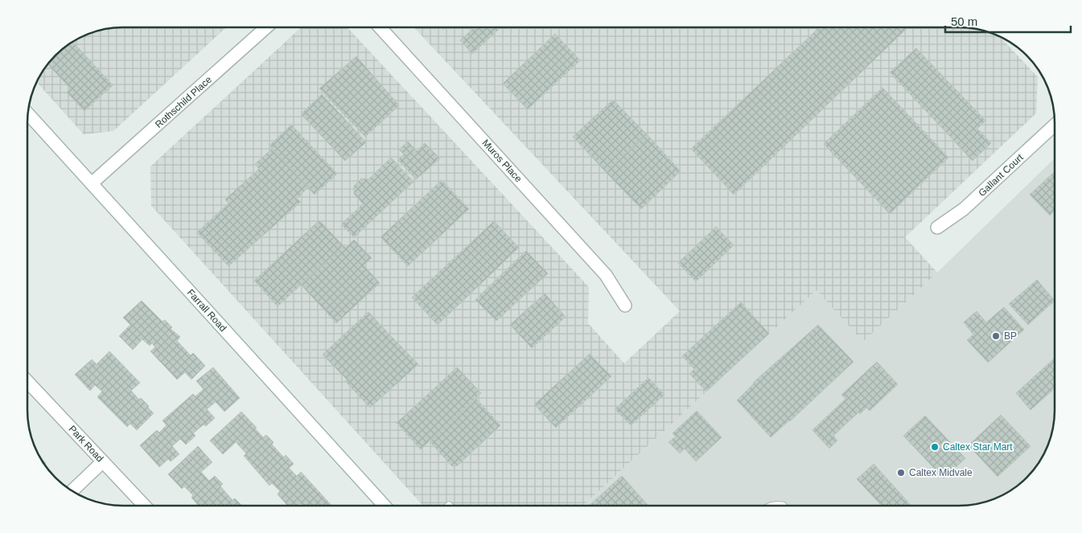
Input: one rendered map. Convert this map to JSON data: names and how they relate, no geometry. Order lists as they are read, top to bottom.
{
  "streets": {
    "street": [
      "Rothschild Place",
      "Muros Place",
      "Gallant Court",
      "Farrall Road",
      "Park Road"
    ]
  },
  "crossings": [
    ["Rothschild Place", "Farrall Road"]
  ],
  "places": ["BP", "Caltex Star Mart", "Caltex Midvale"],
  "scale_bar": "50 m"
}
